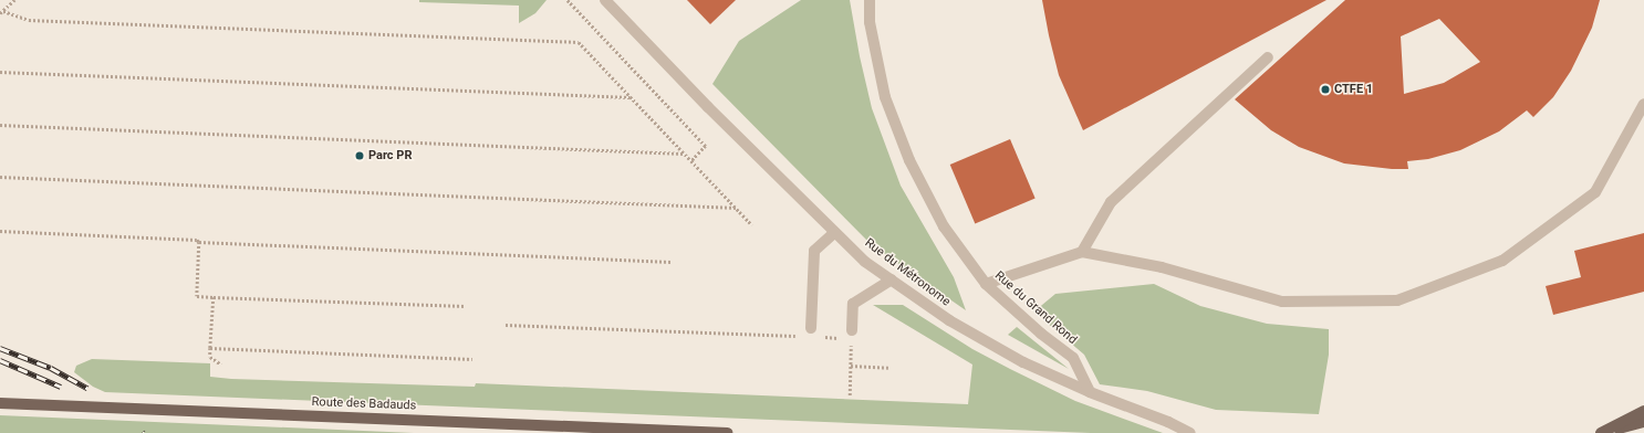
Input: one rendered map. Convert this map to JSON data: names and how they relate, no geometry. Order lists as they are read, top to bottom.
{
  "streets": {
    "main road": ["Route des Badauds"],
    "street": ["Rue du Métronome", "Rue du Grand Rond"]
  },
  "crossings": [
    ["Rue du Métronome", "Rue du Grand Rond"]
  ],
  "places": ["CTFE 1", "Parc PR"]
}
